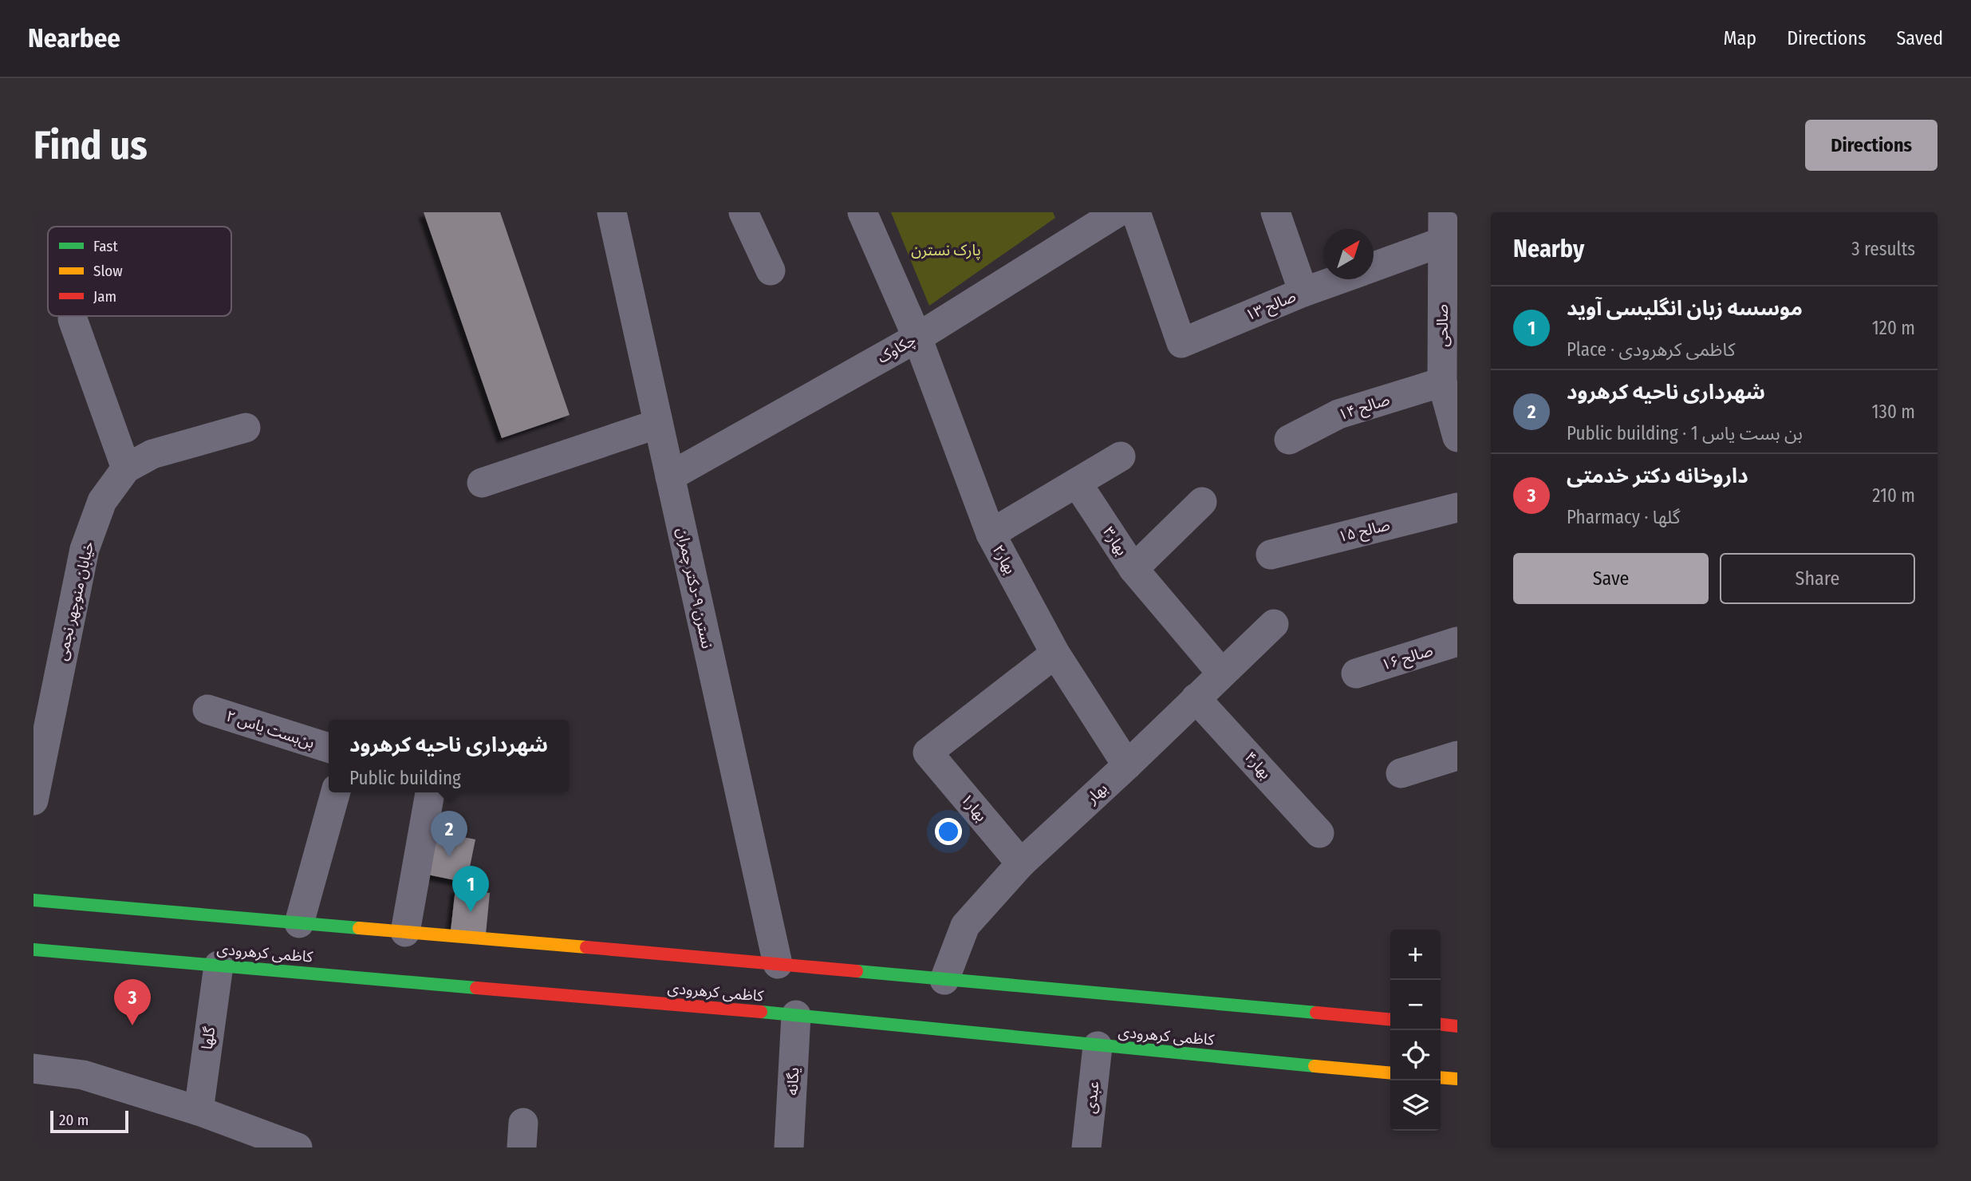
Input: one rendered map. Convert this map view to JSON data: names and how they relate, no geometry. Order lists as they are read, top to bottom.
{
  "streets": {
    "main road": ["کاظمی کرهرودی"],
    "street": [
      "صالح ۱۳",
      "صالحی",
      "چکاوک",
      "صالح ۱۴",
      "صالح ۱۵",
      "بهار۳",
      "بهار۲",
      "نسترن ۹-دکتر چمران",
      "خیابان منوچهر نجمی",
      "صالح ۱۶",
      "بن‌بست یاس ۲",
      "بهار۴",
      "بهار",
      "بهار۱",
      "گلها",
      "یگانه",
      "عبدی"
    ]
  },
  "crossings": [
    ["صالح ۱۳", "صالحی"],
    ["صالحی", "صالح ۱۴"],
    ["چکاوک", "بهار۲"],
    ["چکاوک", "نسترن ۹-دکتر چمران"],
    ["بهار۳", "بهار"],
    ["بهار۲", "بهار"],
    ["بهار۲", "بهار۱"],
    ["بهار۴", "بهار"],
    ["بهار", "بهار۱"],
    ["کاظمی کرهرودی", "گلها"],
    ["کاظمی کرهرودی", "یگانه"],
    ["کاظمی کرهرودی", "عبدی"]
  ],
  "parks": ["پارک نسترن"],
  "legend": ["Fast", "Slow", "Jam"],
  "scale_bar": "20 m",
  "north": "top right",
  "page": {
    "header": "Nearbee",
    "nav": ["Map", "Directions", "Saved"],
    "buttons": [
      "Directions",
      ["Save", "Share"]
    ],
    "title": "Find us",
    "heading": ["Nearby", "3 results"],
    "list": [
      {
        "mark": "1",
        "name": "موسسه زبان انگلیسی آوید",
        "note": "Place · کاظمی کرهرودی",
        "value": "120 m"
      },
      {
        "mark": "2",
        "name": "شهرداری ناحیه کرهرود",
        "note": "Public building · بن بست یاس 1",
        "value": "130 m"
      },
      {
        "mark": "3",
        "name": "داروخانه دکتر خدمتی",
        "note": "Pharmacy · گلها",
        "value": "210 m"
      }
    ],
    "popup": ["شهرداری ناحیه کرهرود", "Public building"],
    "pins": ["2", "1", "3"],
    "map_buttons": ["+", "−"],
    "scale": "20 m"
  }
}
